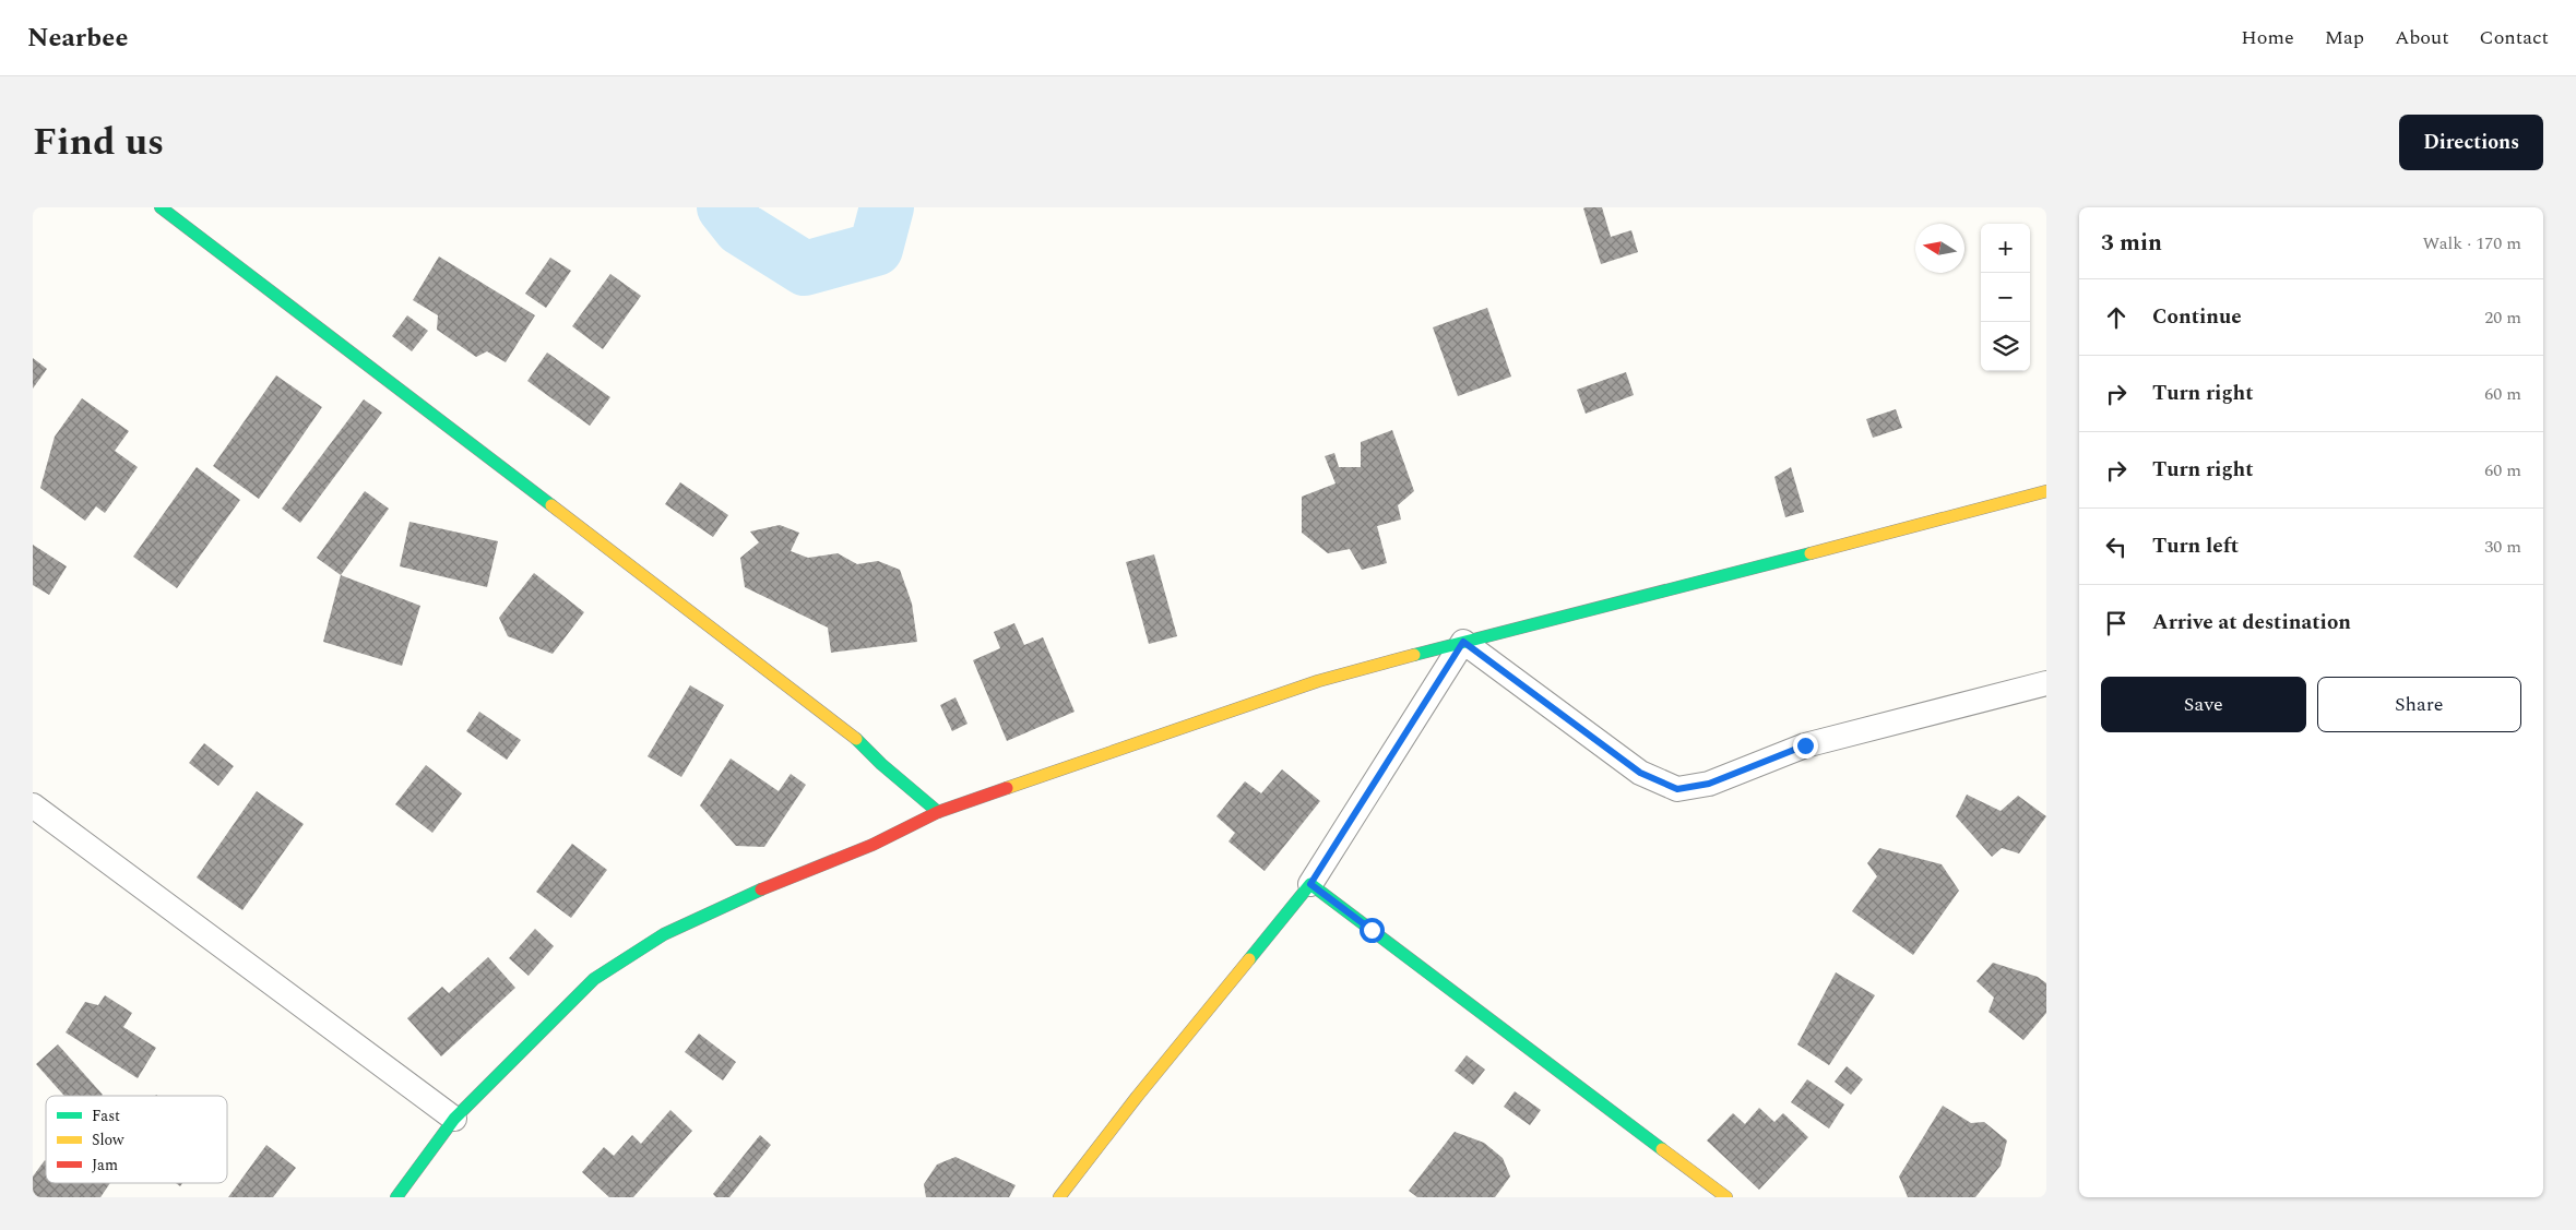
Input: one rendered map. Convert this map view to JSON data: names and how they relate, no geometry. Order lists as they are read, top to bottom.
{
  "legend": ["Fast", "Slow", "Jam"],
  "north": "left",
  "page": {
    "header": "Nearbee",
    "nav": [
      "Home",
      "Map",
      "About",
      "Contact"
    ],
    "title": "Find us",
    "buttons": [
      "Directions",
      ["Save", "Share"]
    ],
    "heading": ["3 min", "Walk · 170 m"],
    "map_buttons": ["+", "−"],
    "list": [
      ["Continue", "20 m"],
      ["Turn right", "60 m"],
      ["Turn right", "60 m"],
      ["Turn left", "30 m"],
      "Arrive at destination"
    ]
  }
}
